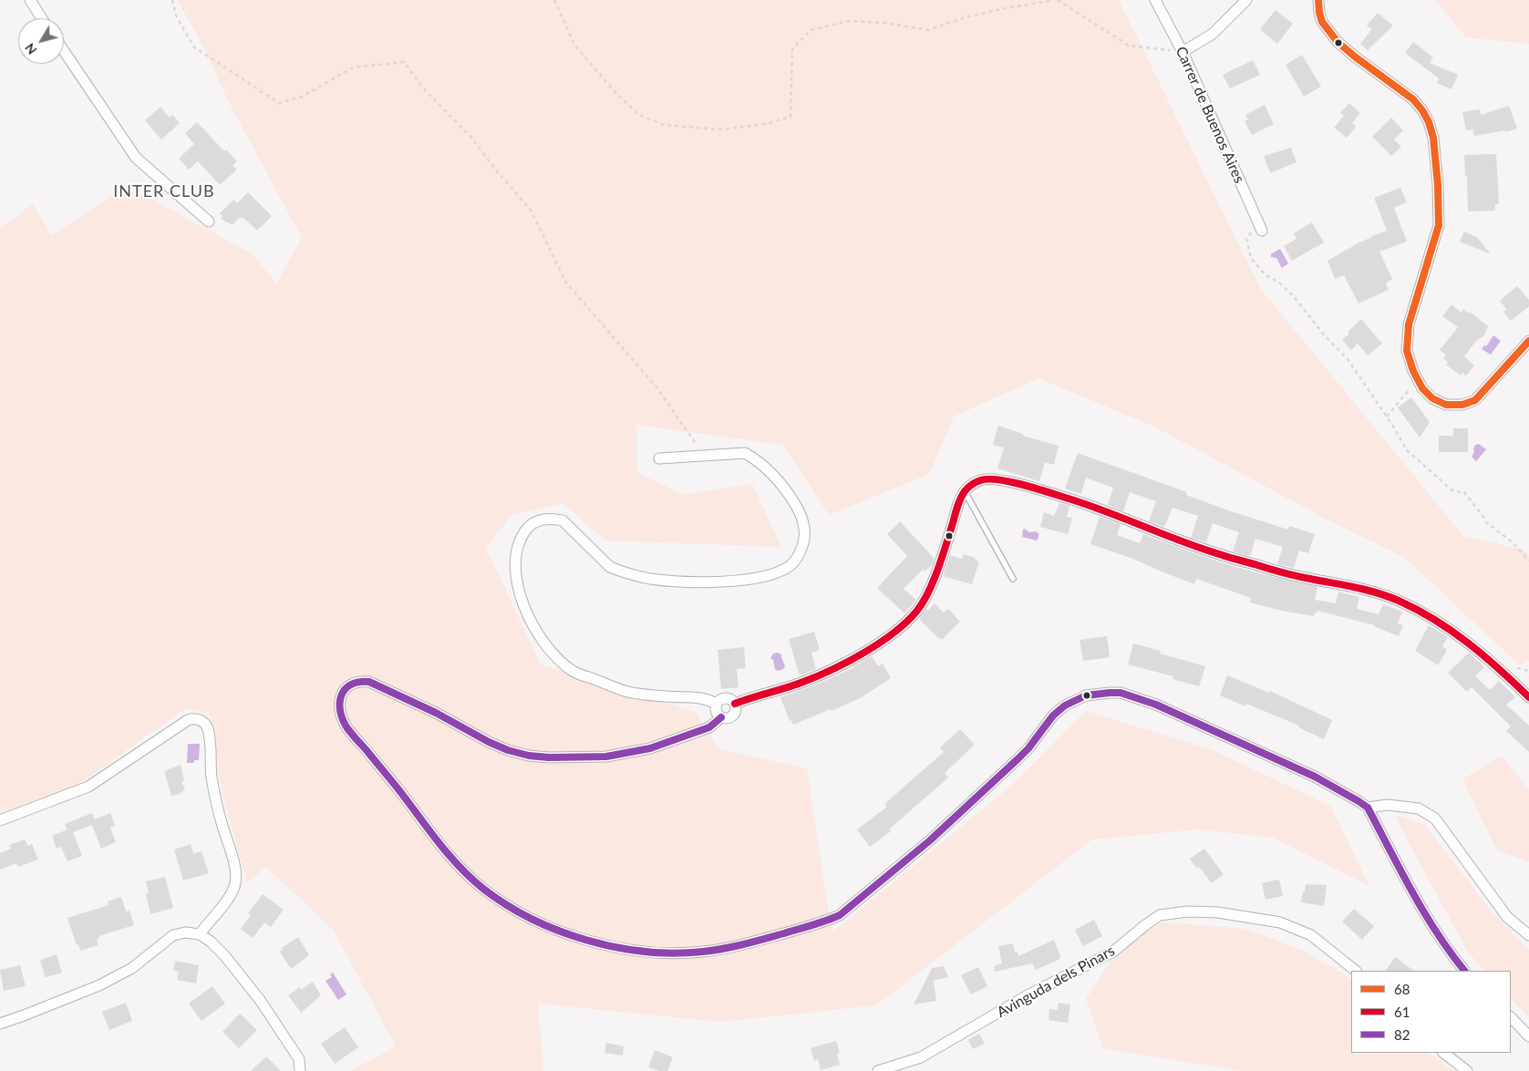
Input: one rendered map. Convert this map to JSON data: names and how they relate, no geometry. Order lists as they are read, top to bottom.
{
  "streets": {
    "street": ["Carrer de Buenos Aires", "Avinguda dels Pinars"]
  },
  "districts": ["INTER CLUB"],
  "lines": ["transit line 68", "transit line 61", "transit line 82"],
  "legend": ["68", "61", "82"],
  "north": "bottom left"
}
